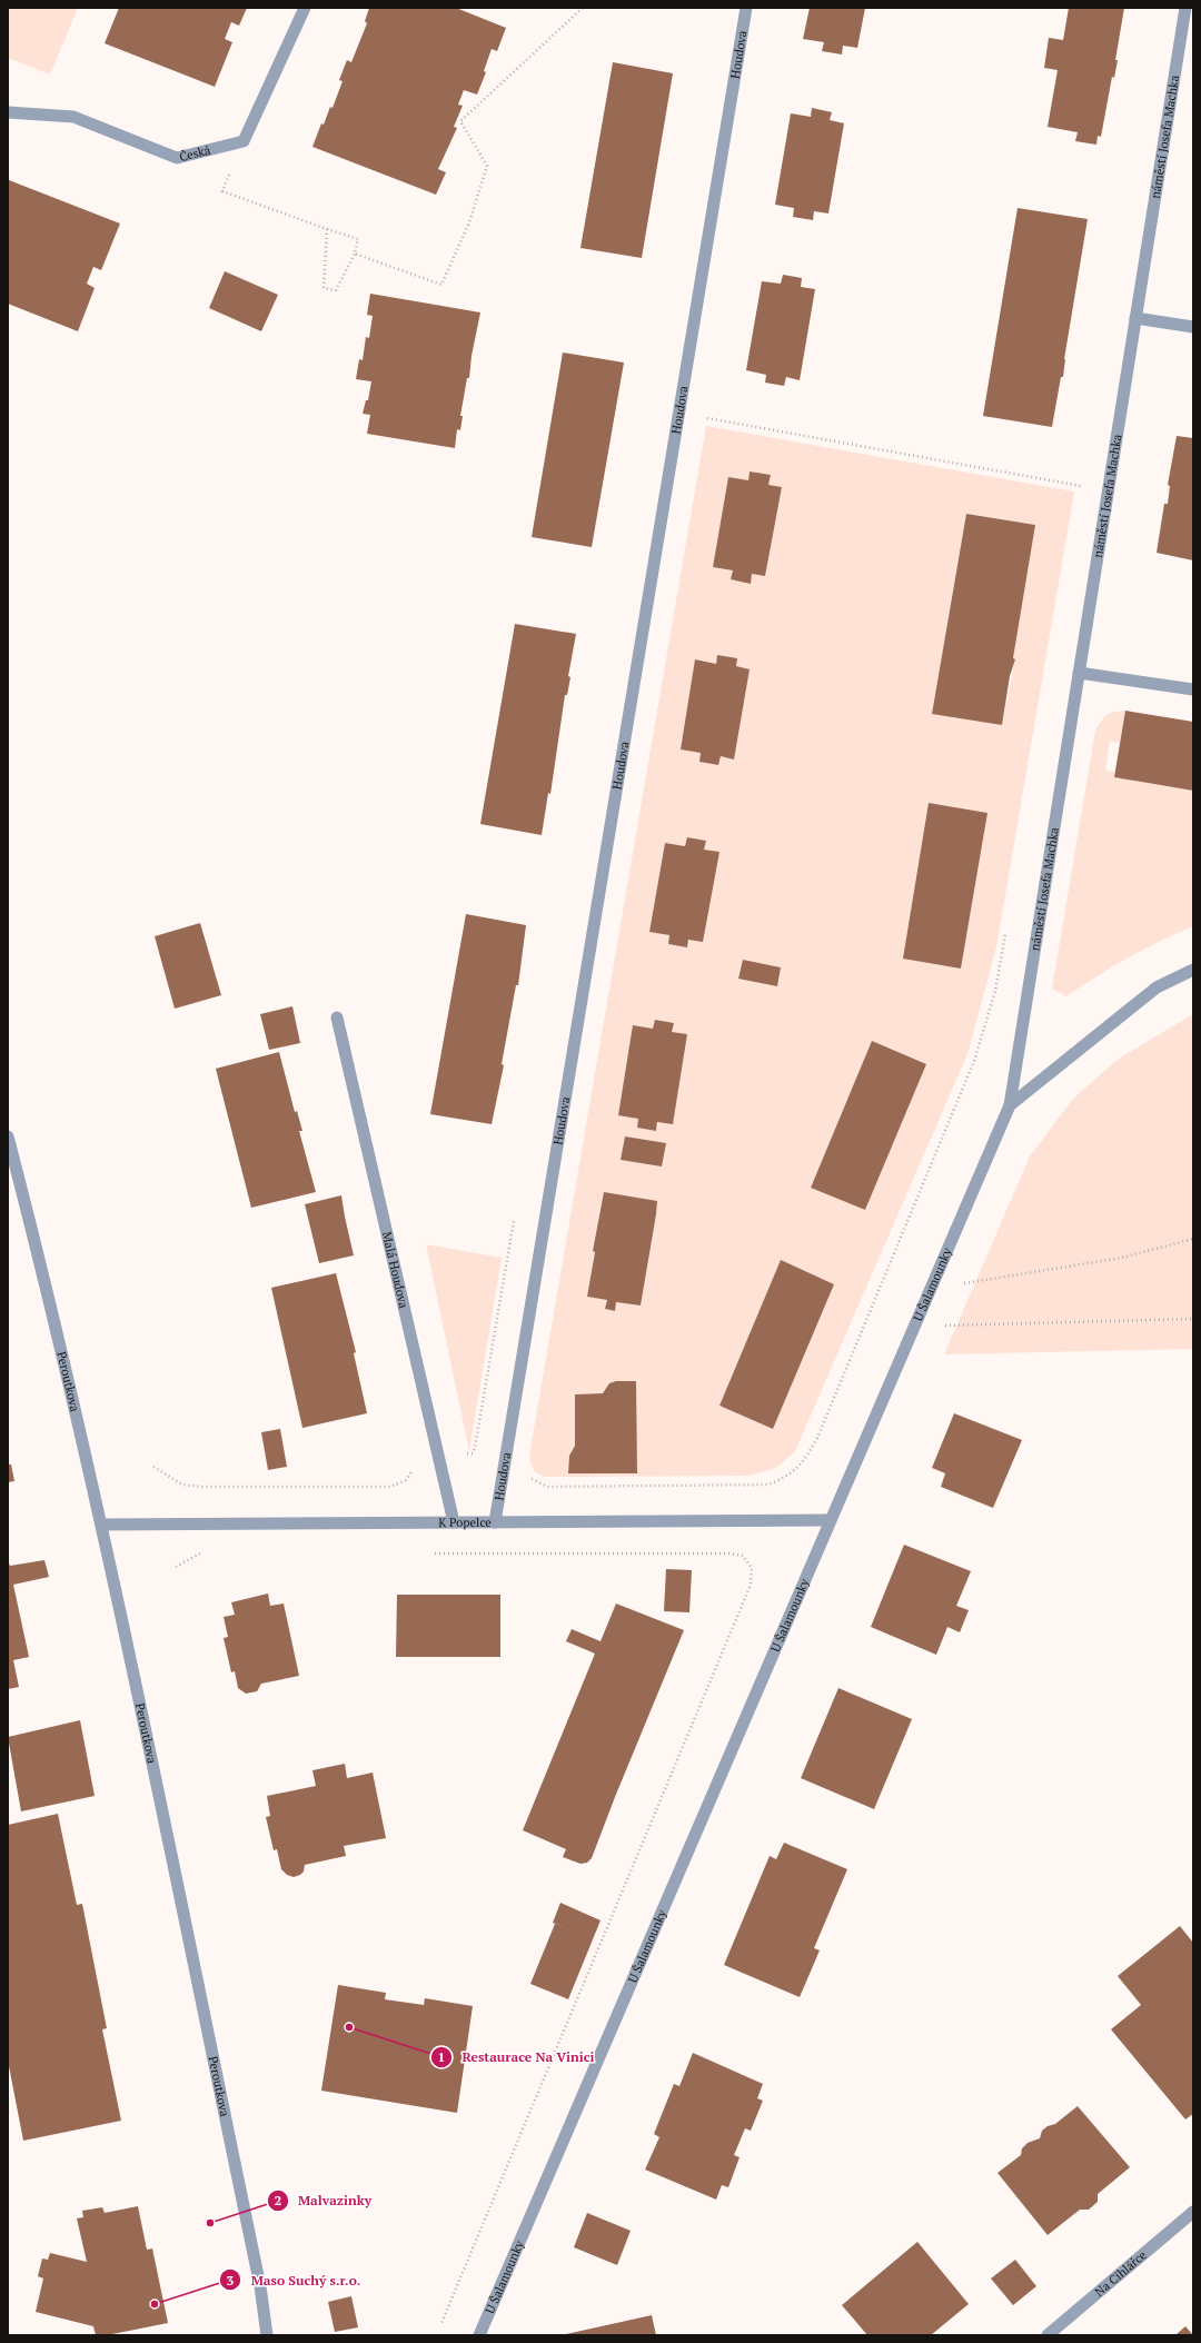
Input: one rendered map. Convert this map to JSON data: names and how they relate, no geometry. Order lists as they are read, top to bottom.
{
  "streets": {
    "street": [
      "Houdova",
      "náměstí Josefa Machka",
      "Česká",
      "Malá Houdova",
      "U Šalamounky",
      "Peroutkova",
      "K Popelce",
      "Na Cihlářce"
    ]
  },
  "crossings": [
    ["Houdova", "K Popelce"],
    ["náměstí Josefa Machka", "U Šalamounky"],
    ["Malá Houdova", "K Popelce"],
    ["U Šalamounky", "K Popelce"],
    ["Peroutkova", "K Popelce"]
  ],
  "places": ["Restaurace Na Vinici", "Malvazinky", "Maso Suchý s.r.o."]
}
